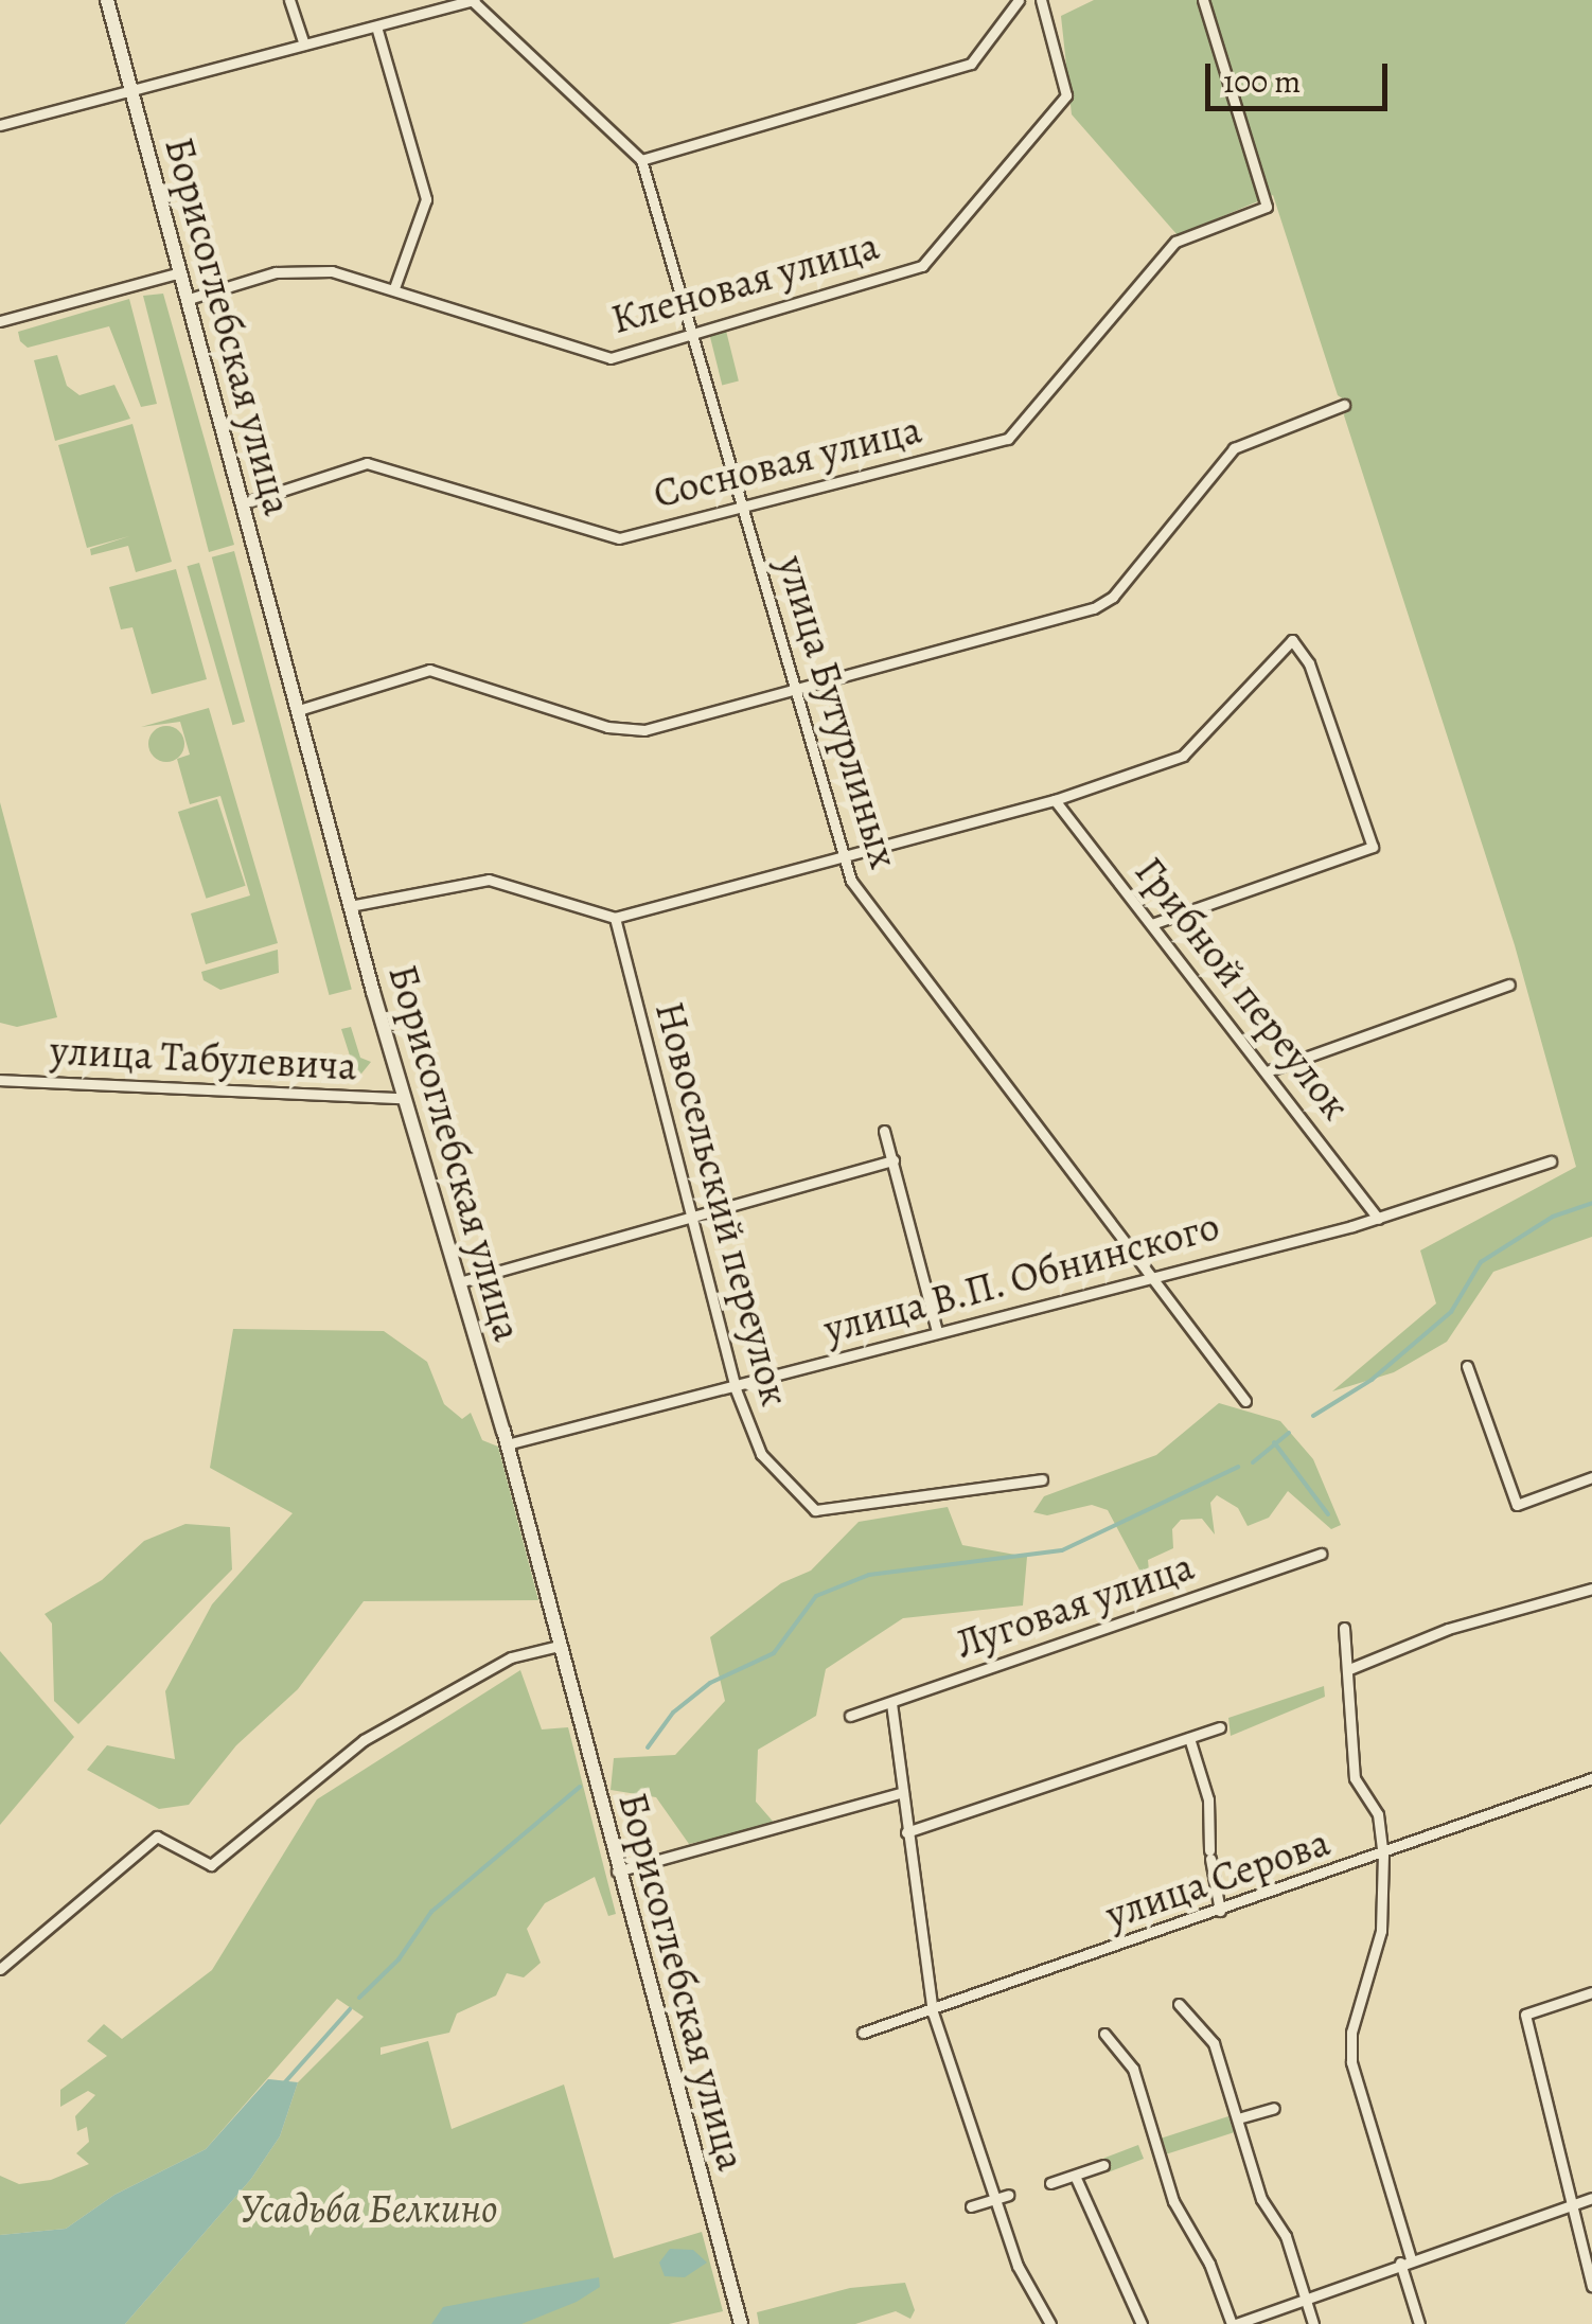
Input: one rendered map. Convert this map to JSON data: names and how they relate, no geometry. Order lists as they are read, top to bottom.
{
  "streets": {
    "street": [
      "Кленовая улица",
      "Борисоглебская улица",
      "Сосновая улица",
      "улица Бутурлиных",
      "Грибной переулок",
      "улица Табулевича",
      "Новосельский переулок",
      "улица В.П. Обнинского",
      "Луговая улица",
      "улица Серова"
    ]
  },
  "crossings": [
    ["Кленовая улица", "Борисоглебская улица"],
    ["Кленовая улица", "улица Бутурлиных"],
    ["Борисоглебская улица", "Сосновая улица"],
    ["Борисоглебская улица", "улица Табулевича"],
    ["Борисоглебская улица", "улица В.П. Обнинского"],
    ["Сосновая улица", "улица Бутурлиных"],
    ["улица Бутурлиных", "улица В.П. Обнинского"],
    ["Грибной переулок", "улица В.П. Обнинского"],
    ["Новосельский переулок", "улица В.П. Обнинского"]
  ],
  "parks": ["Усадьба Белкино"],
  "scale_bar": "100 m"
}
